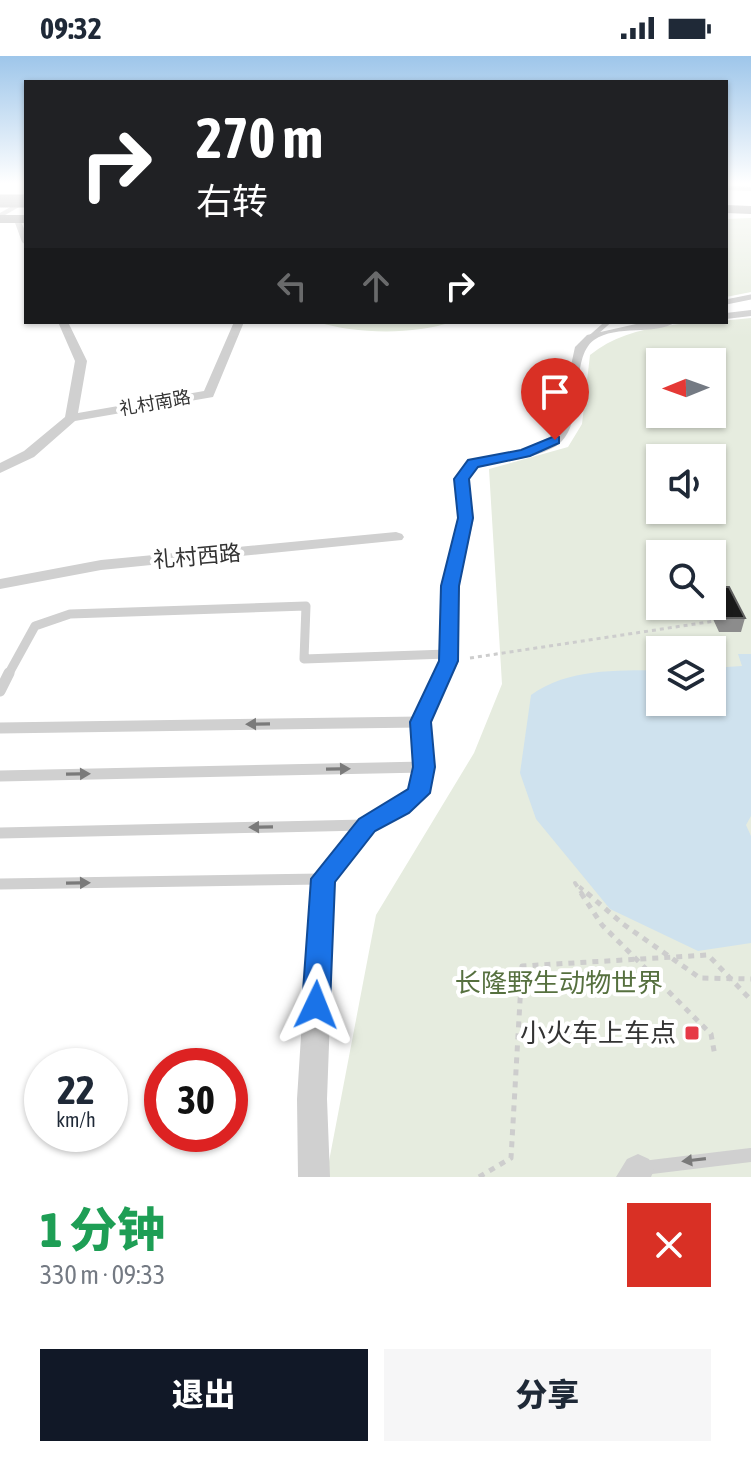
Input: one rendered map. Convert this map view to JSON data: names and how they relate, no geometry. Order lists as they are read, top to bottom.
{
  "streets": {
    "street": ["礼村南路", "礼村西路"]
  },
  "parks": ["长隆野生动物世界"],
  "places": {
    "transit": ["小火车上车点"]
  },
  "north": "left",
  "page": {
    "status": "09:32",
    "turn": ["270 m", "右转"],
    "speed": "22 km/h",
    "limit": "30",
    "heading": ["1 分钟", "330 m · 09:33"],
    "buttons": ["退出", "分享"]
  }
}
